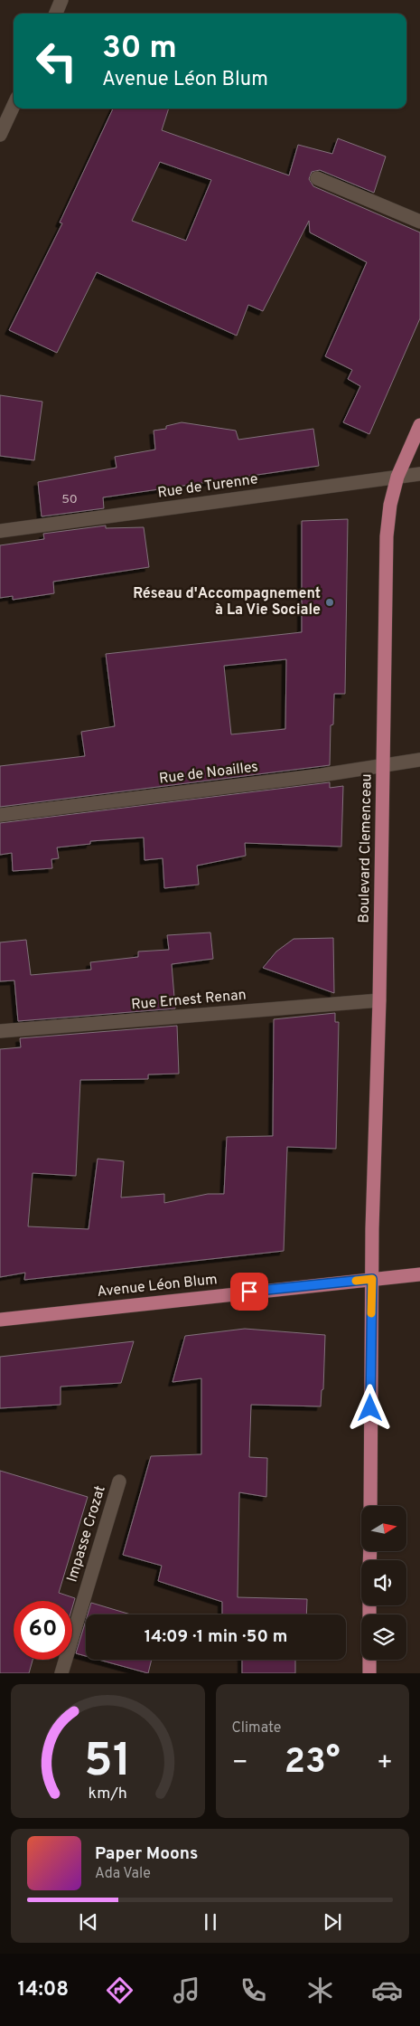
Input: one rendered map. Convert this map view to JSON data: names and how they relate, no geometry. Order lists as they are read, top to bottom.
{
  "streets": {
    "main road": ["Boulevard Clemenceau", "Avenue Léon Blum"],
    "street": [
      "Rue de Turenne",
      "Rue de Noailles",
      "Rue Ernest Renan",
      "Impasse Crozat"
    ]
  },
  "crossings": [
    ["Rue de Turenne", "Boulevard Clemenceau"],
    ["Rue de Noailles", "Boulevard Clemenceau"],
    ["Boulevard Clemenceau", "Rue Ernest Renan"],
    ["Boulevard Clemenceau", "Avenue Léon Blum"]
  ],
  "places": ["Réseau d'Accompagnement à La Vie Sociale"],
  "house_numbers": ["50"],
  "north": "right",
  "page": {
    "turn": ["30 m", "Avenue Léon Blum"],
    "limit": "60",
    "trip": "14:09 · 1 min · 50 m",
    "tile": "Climate",
    "heat": ["−", "23°", "+"],
    "song": ["Paper Moons", "Ada Vale"],
    "tabs": "14:08",
    "gauge": ["51", "km/h"]
  }
}
